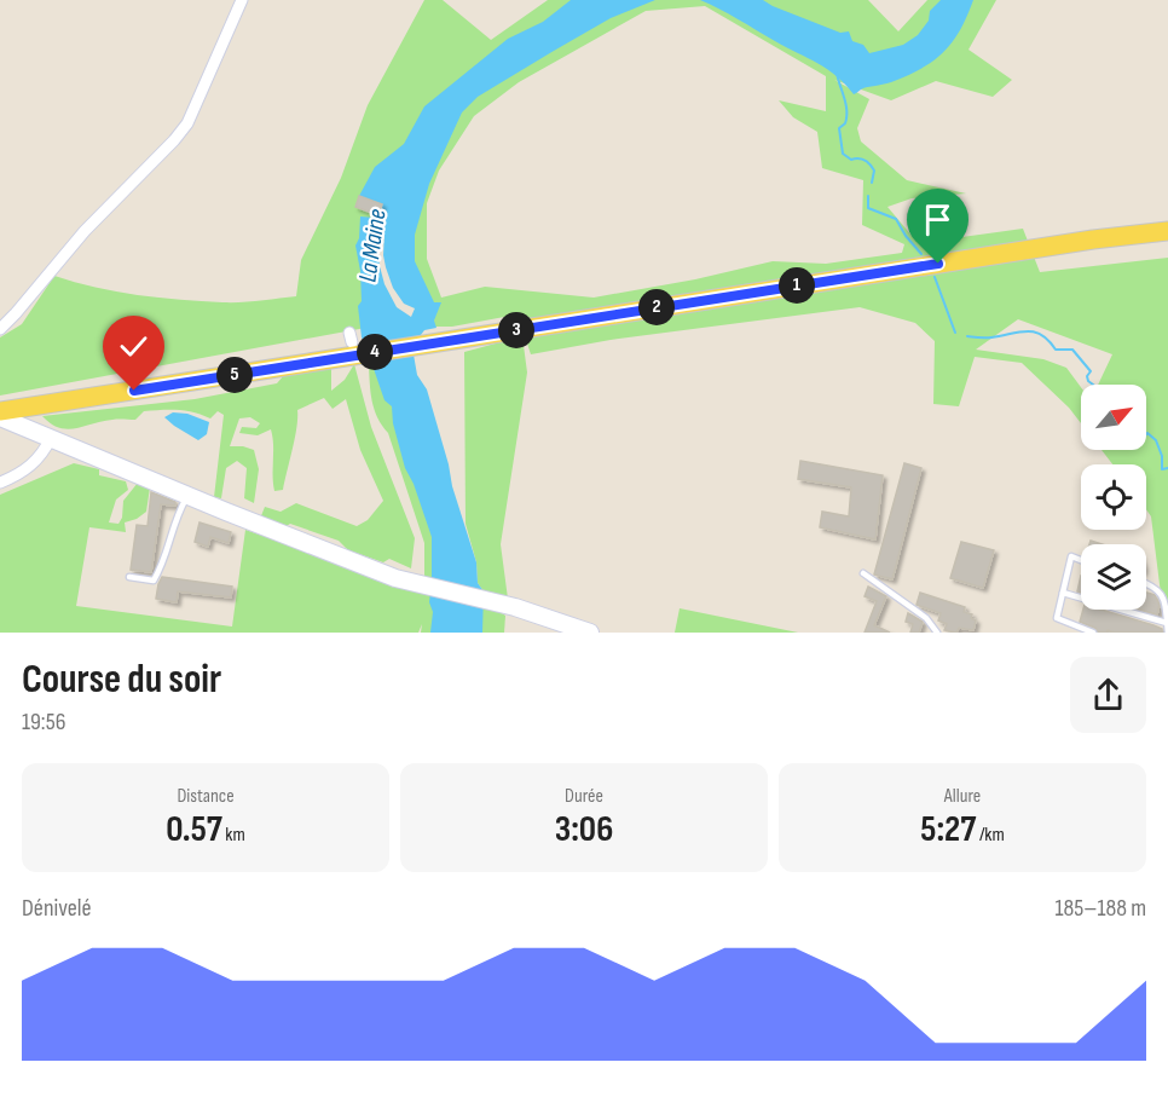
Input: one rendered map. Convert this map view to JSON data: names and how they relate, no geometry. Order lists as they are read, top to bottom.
{
  "water": ["La Maine"],
  "north": "top right",
  "page": {
    "pins": [
      "1",
      "2",
      "3",
      "4",
      "5"
    ],
    "heading": ["Course du soir", "19:56"],
    "stats": [
      ["Distance", "0.57 km"],
      ["Durée", "3:06"],
      ["Allure", "5:27 /km"]
    ],
    "chart": ["Dénivelé", "185–188 m"]
  }
}
